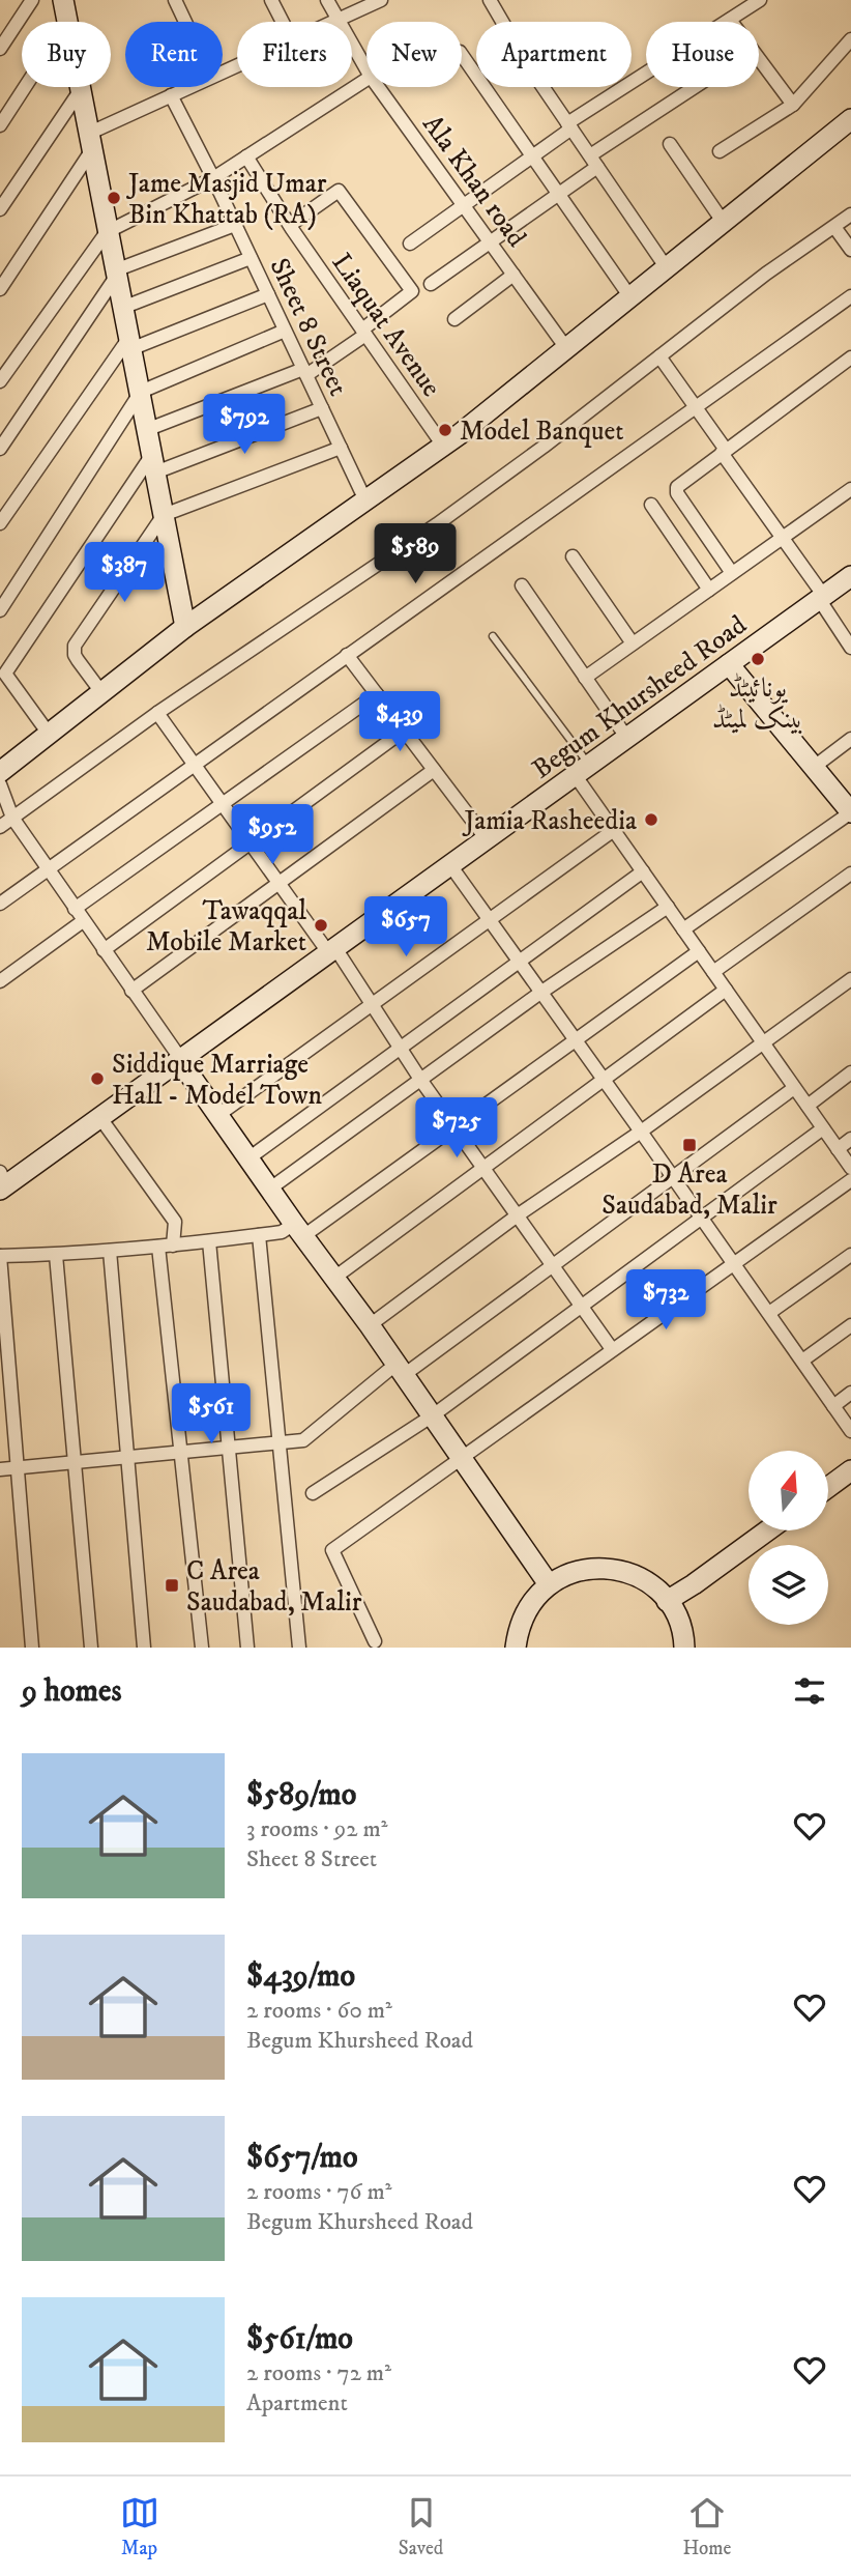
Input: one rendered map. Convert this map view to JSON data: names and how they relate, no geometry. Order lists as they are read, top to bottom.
{
  "streets": {
    "street": [
      "Ala Khan road",
      "Liaquat Avenue",
      "Sheet 8 Street",
      "Begum Khursheed Road"
    ]
  },
  "places": {
    "other": [
      "Jame Masjid Umar Bin Khattab (RA)",
      "Model Banquet",
      "یونائیٹڈ بینک لمیٹڈ",
      "Jamia Rasheedia",
      "Tawaqqal Mobile Market",
      "Siddique Marriage Hall - Model Town"
    ],
    "transit": ["D Area Saudabad, Malir", "C Area Saudabad, Malir"]
  },
  "north": "top",
  "page": {
    "chip": [
      "Buy",
      "Rent",
      "Filters",
      "New",
      "Apartment",
      "House"
    ],
    "price": [
      "$792",
      "$589",
      "$387",
      "$439",
      "$952",
      "$657",
      "$725",
      "$732",
      "$561"
    ],
    "heading": "9 homes",
    "list": [
      {
        "name": "$589/mo",
        "note": "3 rooms · 92 m² · Sheet 8 Street"
      },
      {
        "name": "$439/mo",
        "note": "2 rooms · 60 m² · Begum Khursheed Road"
      },
      {
        "name": "$657/mo",
        "note": "2 rooms · 76 m² · Begum Khursheed Road"
      },
      {
        "name": "$561/mo",
        "note": "2 rooms · 72 m² · Apartment"
      }
    ],
    "tabs": ["Map", "Saved", "Home"]
  }
}
